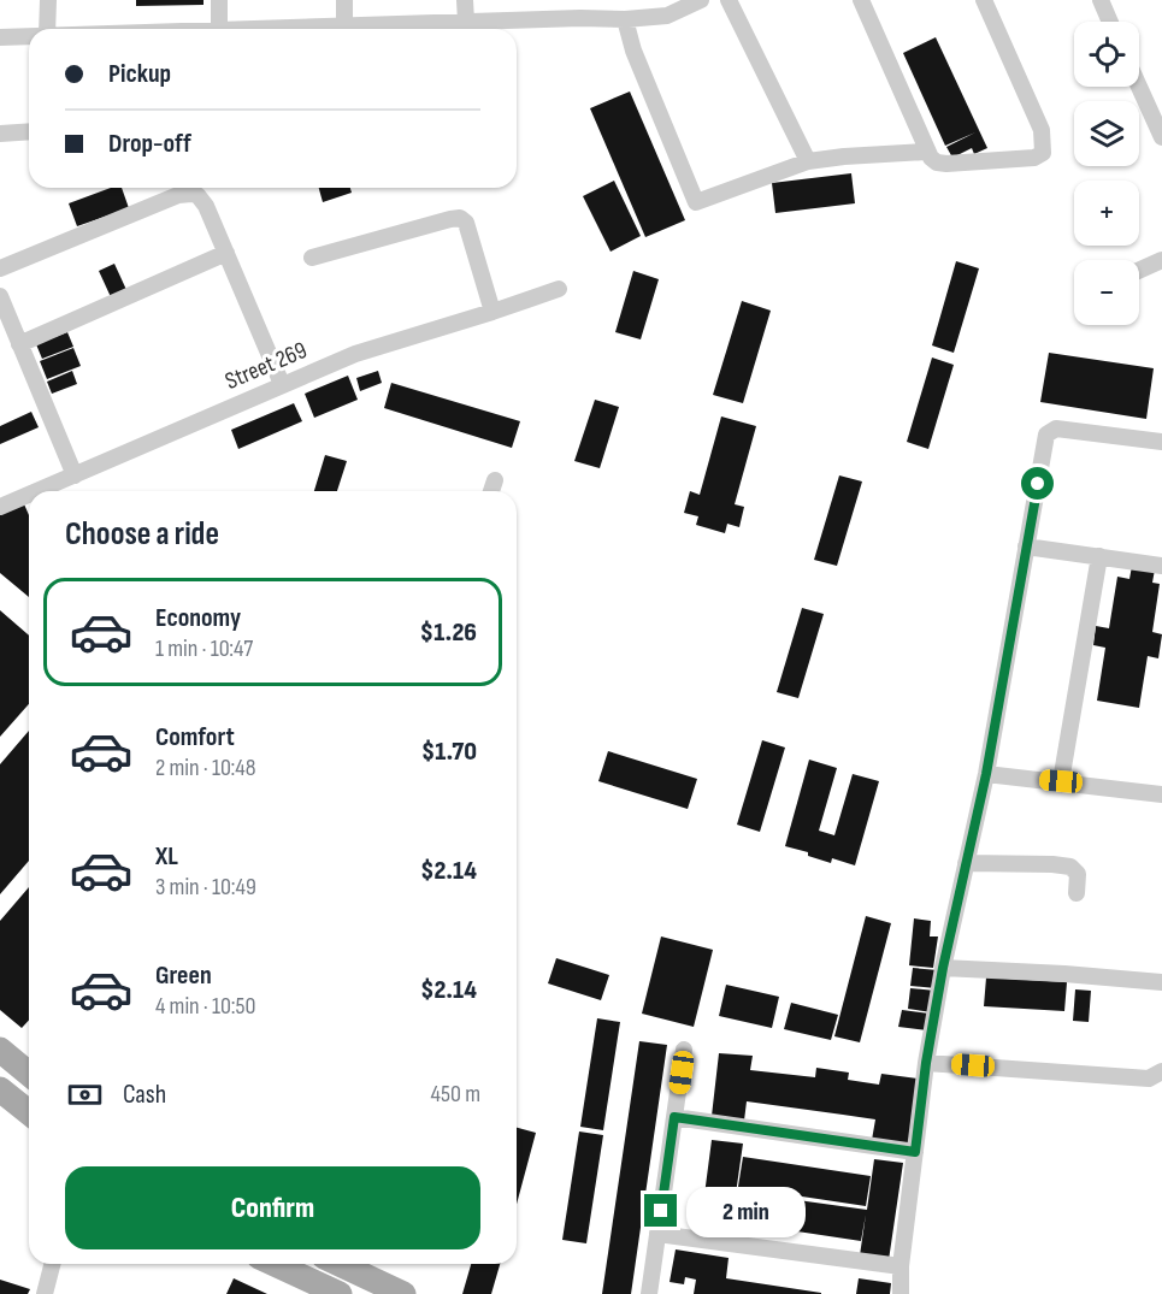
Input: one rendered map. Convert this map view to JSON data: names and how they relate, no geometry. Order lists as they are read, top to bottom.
{
  "streets": {
    "street": ["Street 269"]
  },
  "page": {
    "map_buttons": ["+", "−"],
    "banner": ["Pickup", "Drop-off"],
    "heading": "Choose a ride",
    "list": [
      {
        "name": "Economy",
        "note": "1 min · 10:47",
        "value": "$1.26"
      },
      {
        "name": "Comfort",
        "note": "2 min · 10:48",
        "value": "$1.70"
      },
      {
        "name": "XL",
        "note": "3 min · 10:49",
        "value": "$2.14"
      },
      {
        "name": "Green",
        "note": "4 min · 10:50",
        "value": "$2.14"
      }
    ],
    "pay": ["Cash", "450 m"],
    "buttons": "Confirm",
    "bubble": "2 min"
  }
}
